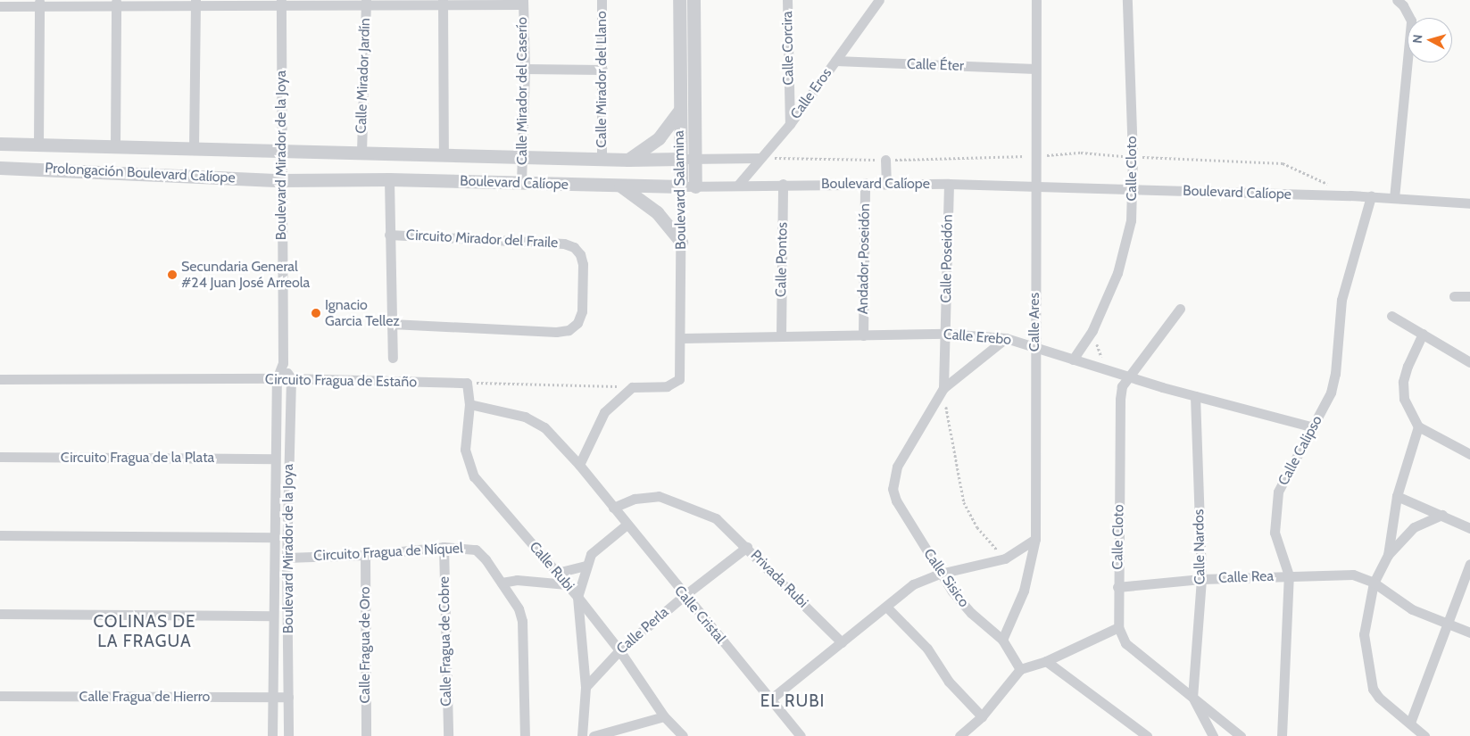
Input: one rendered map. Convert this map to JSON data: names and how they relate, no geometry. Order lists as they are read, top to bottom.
{
  "streets": {
    "street": [
      "Calle Corcira",
      "Calle Éter",
      "Calle Mirador Jardín",
      "Calle Mirador del Llano",
      "Calle Mirador del Caserío",
      "Calle Eros",
      "Boulevard Mirador de la Joya",
      "Calle Cloto",
      "Prolongación Boulevard Calíope",
      "Boulevard Calíope",
      "Boulevard Salamina",
      "Circuito Mirador del Fraile",
      "Andador Poseidón",
      "Calle Poseidón",
      "Calle Pontos",
      "Calle Ares",
      "Calle Erebo",
      "Circuito Fragua de Estaño",
      "Calle Calipso",
      "Circuito Fragua de la Plata",
      "Calle Nardos",
      "Circuito Fragua de Níquel",
      "Calle Rubi",
      "Calle Rea",
      "Calle Sisico",
      "Privada Rubi",
      "Calle Cristal",
      "Calle Perla",
      "Calle Fragua de Cobre",
      "Calle Fragua de Oro",
      "Calle Fragua de Hierro"
    ]
  },
  "crossings": [
    ["Calle Corcira", "Calle Eros"],
    ["Calle Éter", "Calle Eros"],
    ["Calle Éter", "Calle Ares"],
    ["Calle Mirador Jardín", "Boulevard Calíope"],
    ["Calle Mirador del Llano", "Boulevard Calíope"],
    ["Calle Mirador del Caserío", "Boulevard Calíope"],
    ["Calle Eros", "Boulevard Calíope"],
    ["Boulevard Mirador de la Joya", "Prolongación Boulevard Calíope"],
    ["Boulevard Mirador de la Joya", "Boulevard Calíope"],
    ["Boulevard Mirador de la Joya", "Circuito Fragua de Estaño"],
    ["Boulevard Mirador de la Joya", "Circuito Fragua de la Plata"],
    ["Boulevard Mirador de la Joya", "Circuito Fragua de Níquel"],
    ["Boulevard Mirador de la Joya", "Calle Fragua de Hierro"],
    ["Calle Cloto", "Boulevard Calíope"],
    ["Calle Cloto", "Calle Erebo"],
    ["Calle Cloto", "Calle Nardos"],
    ["Calle Cloto", "Calle Rea"],
    ["Prolongación Boulevard Calíope", "Boulevard Calíope"],
    ["Boulevard Calíope", "Boulevard Salamina"],
    ["Boulevard Calíope", "Andador Poseidón"],
    ["Boulevard Calíope", "Calle Poseidón"],
    ["Boulevard Calíope", "Calle Pontos"],
    ["Boulevard Calíope", "Calle Ares"],
    ["Boulevard Calíope", "Calle Calipso"],
    ["Boulevard Salamina", "Calle Erebo"],
    ["Andador Poseidón", "Calle Erebo"],
    ["Calle Poseidón", "Calle Erebo"],
    ["Calle Poseidón", "Calle Sisico"],
    ["Calle Pontos", "Calle Erebo"],
    ["Calle Ares", "Calle Erebo"],
    ["Calle Ares", "Calle Sisico"],
    ["Calle Erebo", "Calle Calipso"],
    ["Calle Erebo", "Calle Nardos"],
    ["Circuito Fragua de Estaño", "Calle Rubi"],
    ["Calle Calipso", "Calle Rea"],
    ["Calle Nardos", "Calle Rea"],
    ["Circuito Fragua de Níquel", "Calle Fragua de Cobre"],
    ["Circuito Fragua de Níquel", "Calle Fragua de Oro"],
    ["Calle Rubi", "Calle Cristal"],
    ["Calle Rubi", "Calle Perla"],
    ["Privada Rubi", "Calle Cristal"],
    ["Privada Rubi", "Calle Perla"],
    ["Calle Cristal", "Calle Perla"]
  ],
  "districts": ["COLINAS DE LA FRAGUA", "EL RUBI"],
  "places": ["Secundaria General #24 Juan José Arreola", "Ignacio Garcia Tellez"],
  "north": "left"
}
